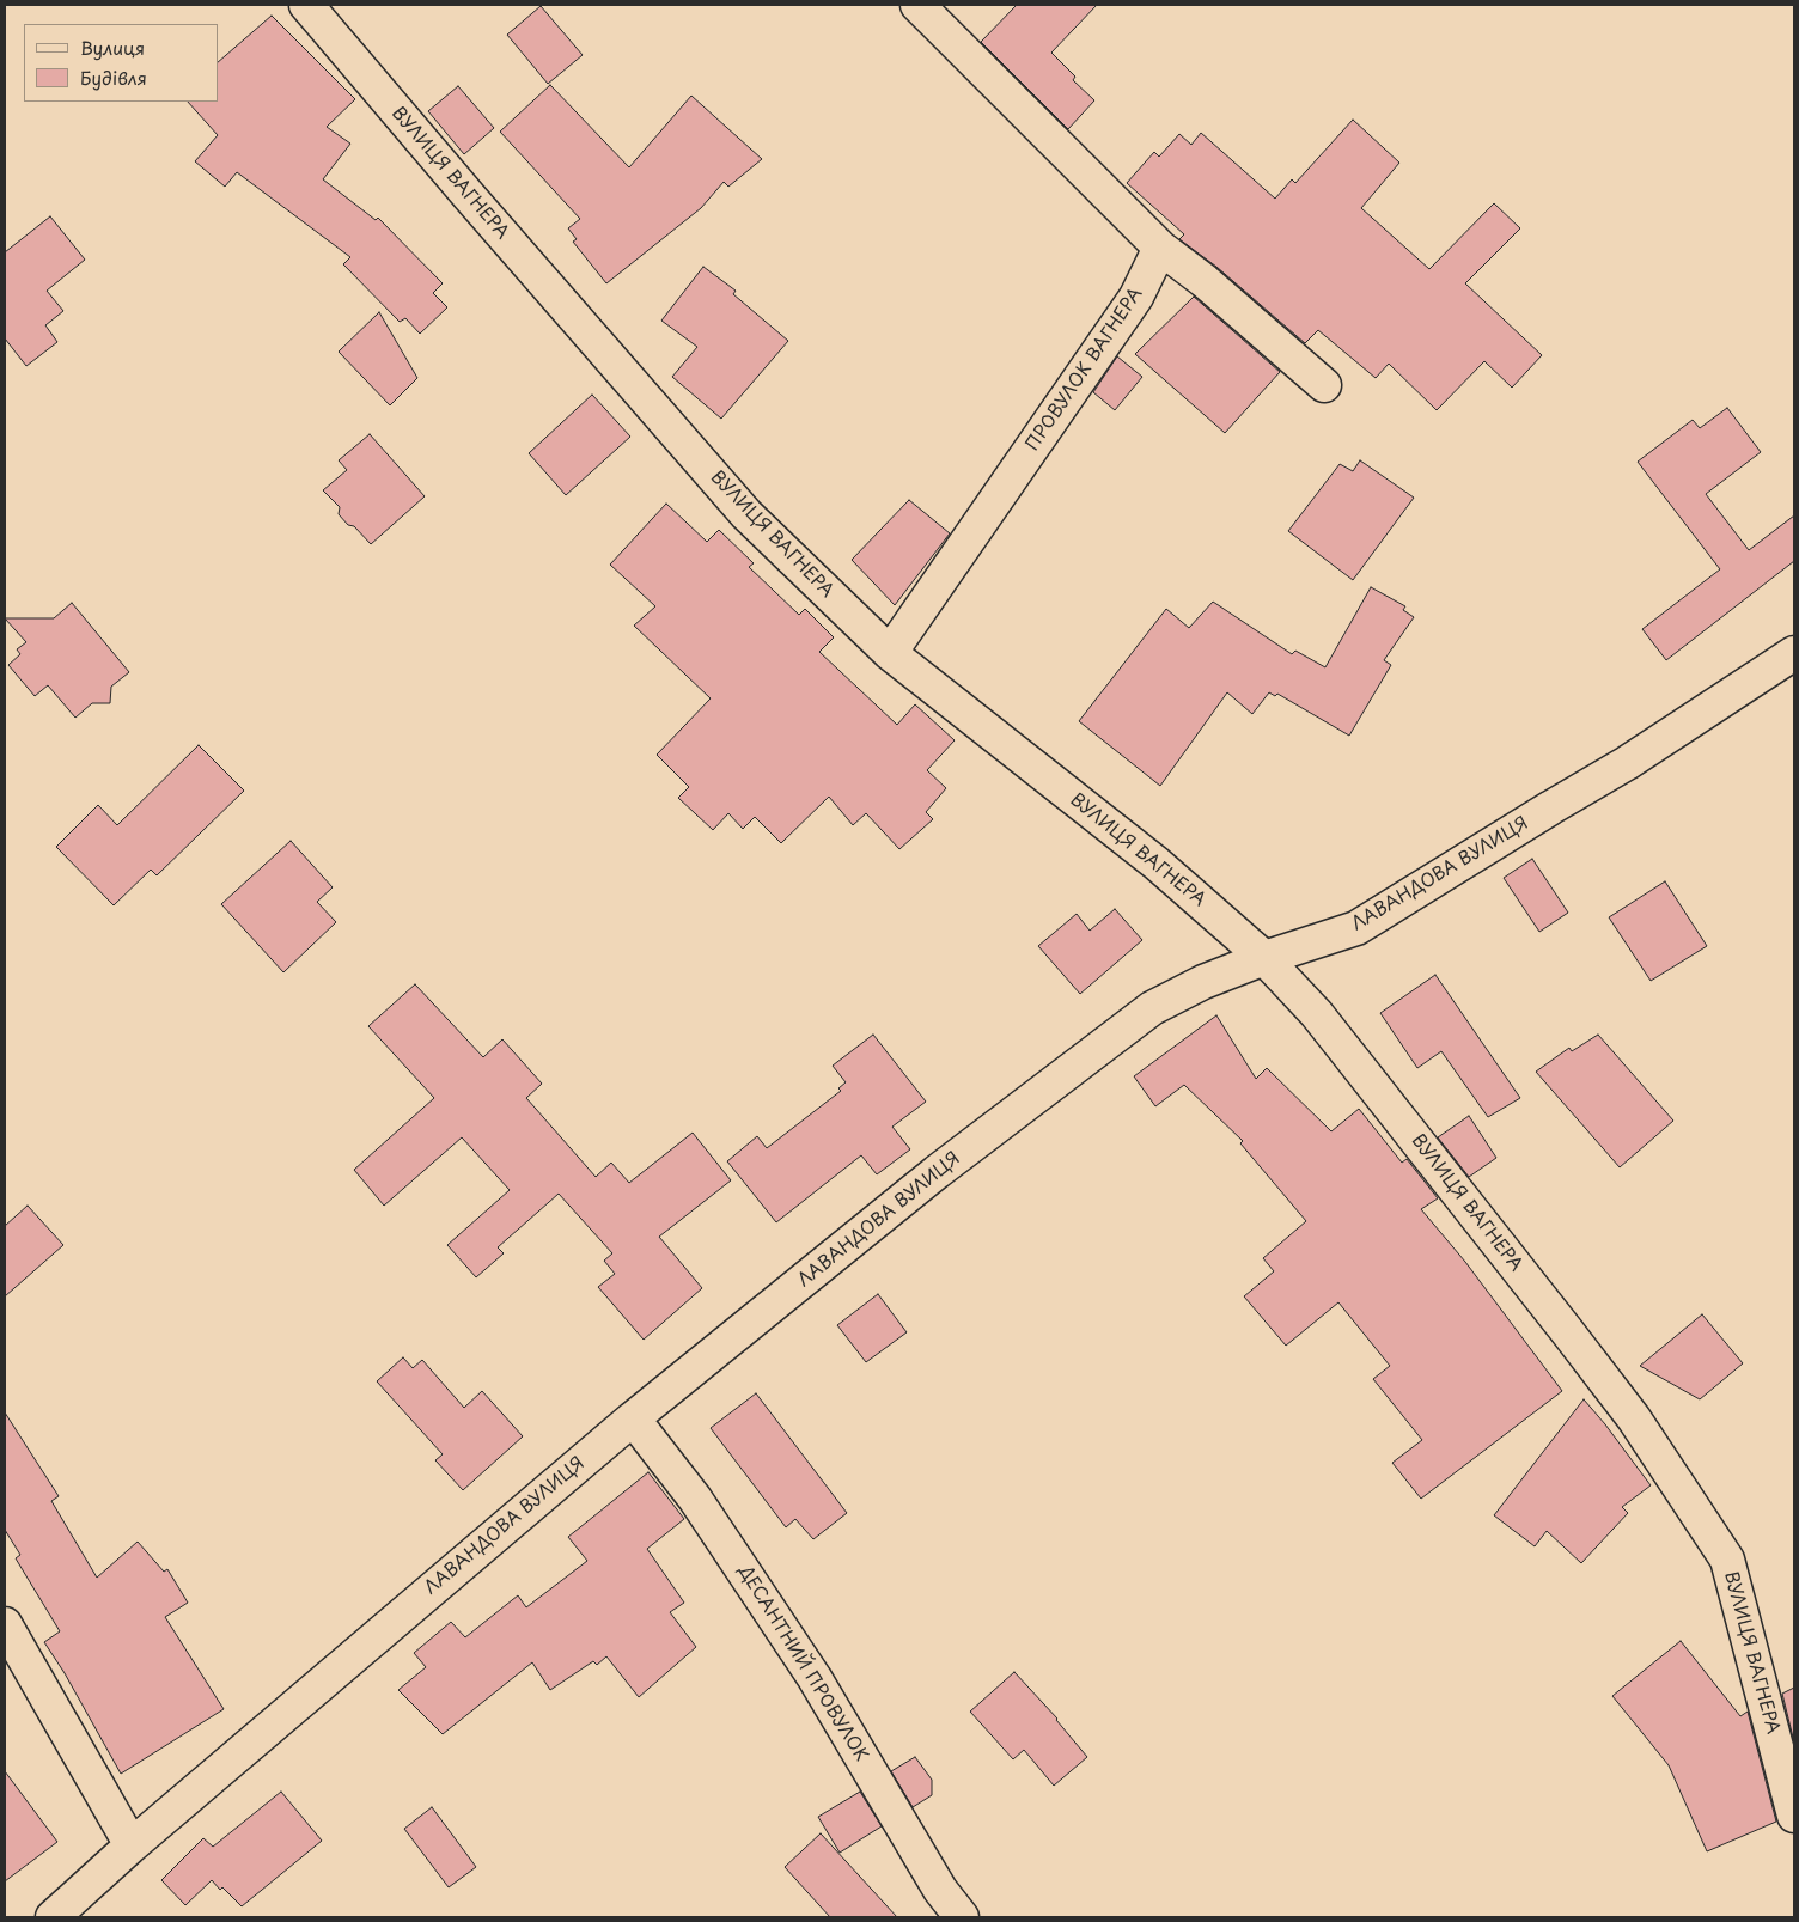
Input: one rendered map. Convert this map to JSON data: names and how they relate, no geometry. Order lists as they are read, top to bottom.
{
  "streets": {
    "street": [
      "ВУЛИЦЯ ВАГНЕРА",
      "ПРОВУЛОК ВАГНЕРА",
      "ЛАВАНДОВА ВУЛИЦЯ",
      "ДЕСАНТНИЙ ПРОВУЛОК"
    ]
  },
  "crossings": [
    ["ВУЛИЦЯ ВАГНЕРА", "ПРОВУЛОК ВАГНЕРА"],
    ["ВУЛИЦЯ ВАГНЕРА", "ЛАВАНДОВА ВУЛИЦЯ"],
    ["ЛАВАНДОВА ВУЛИЦЯ", "ДЕСАНТНИЙ ПРОВУЛОК"]
  ],
  "legend": ["Вулиця", "Будівля"]
}
